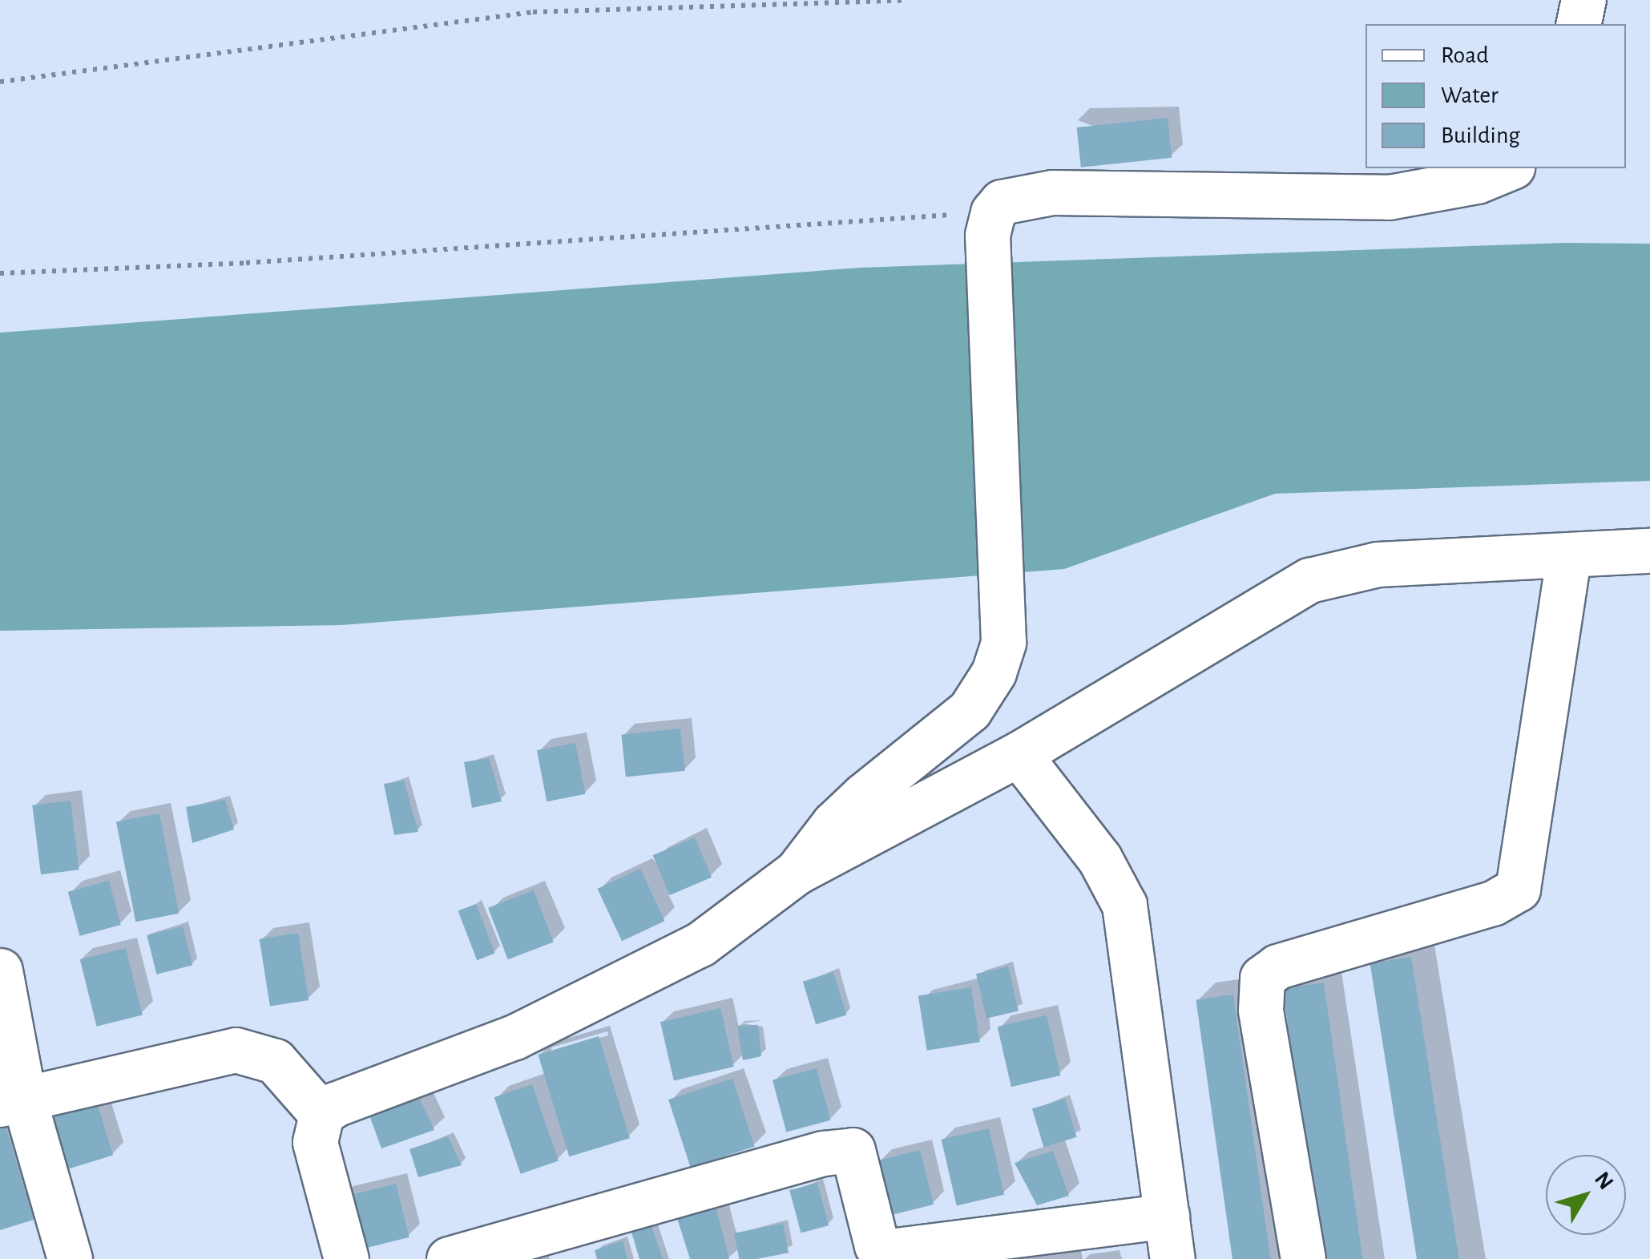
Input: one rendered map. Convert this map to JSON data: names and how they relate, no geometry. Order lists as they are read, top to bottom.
{
  "legend": ["Road", "Water", "Building"],
  "north": "top right"
}
